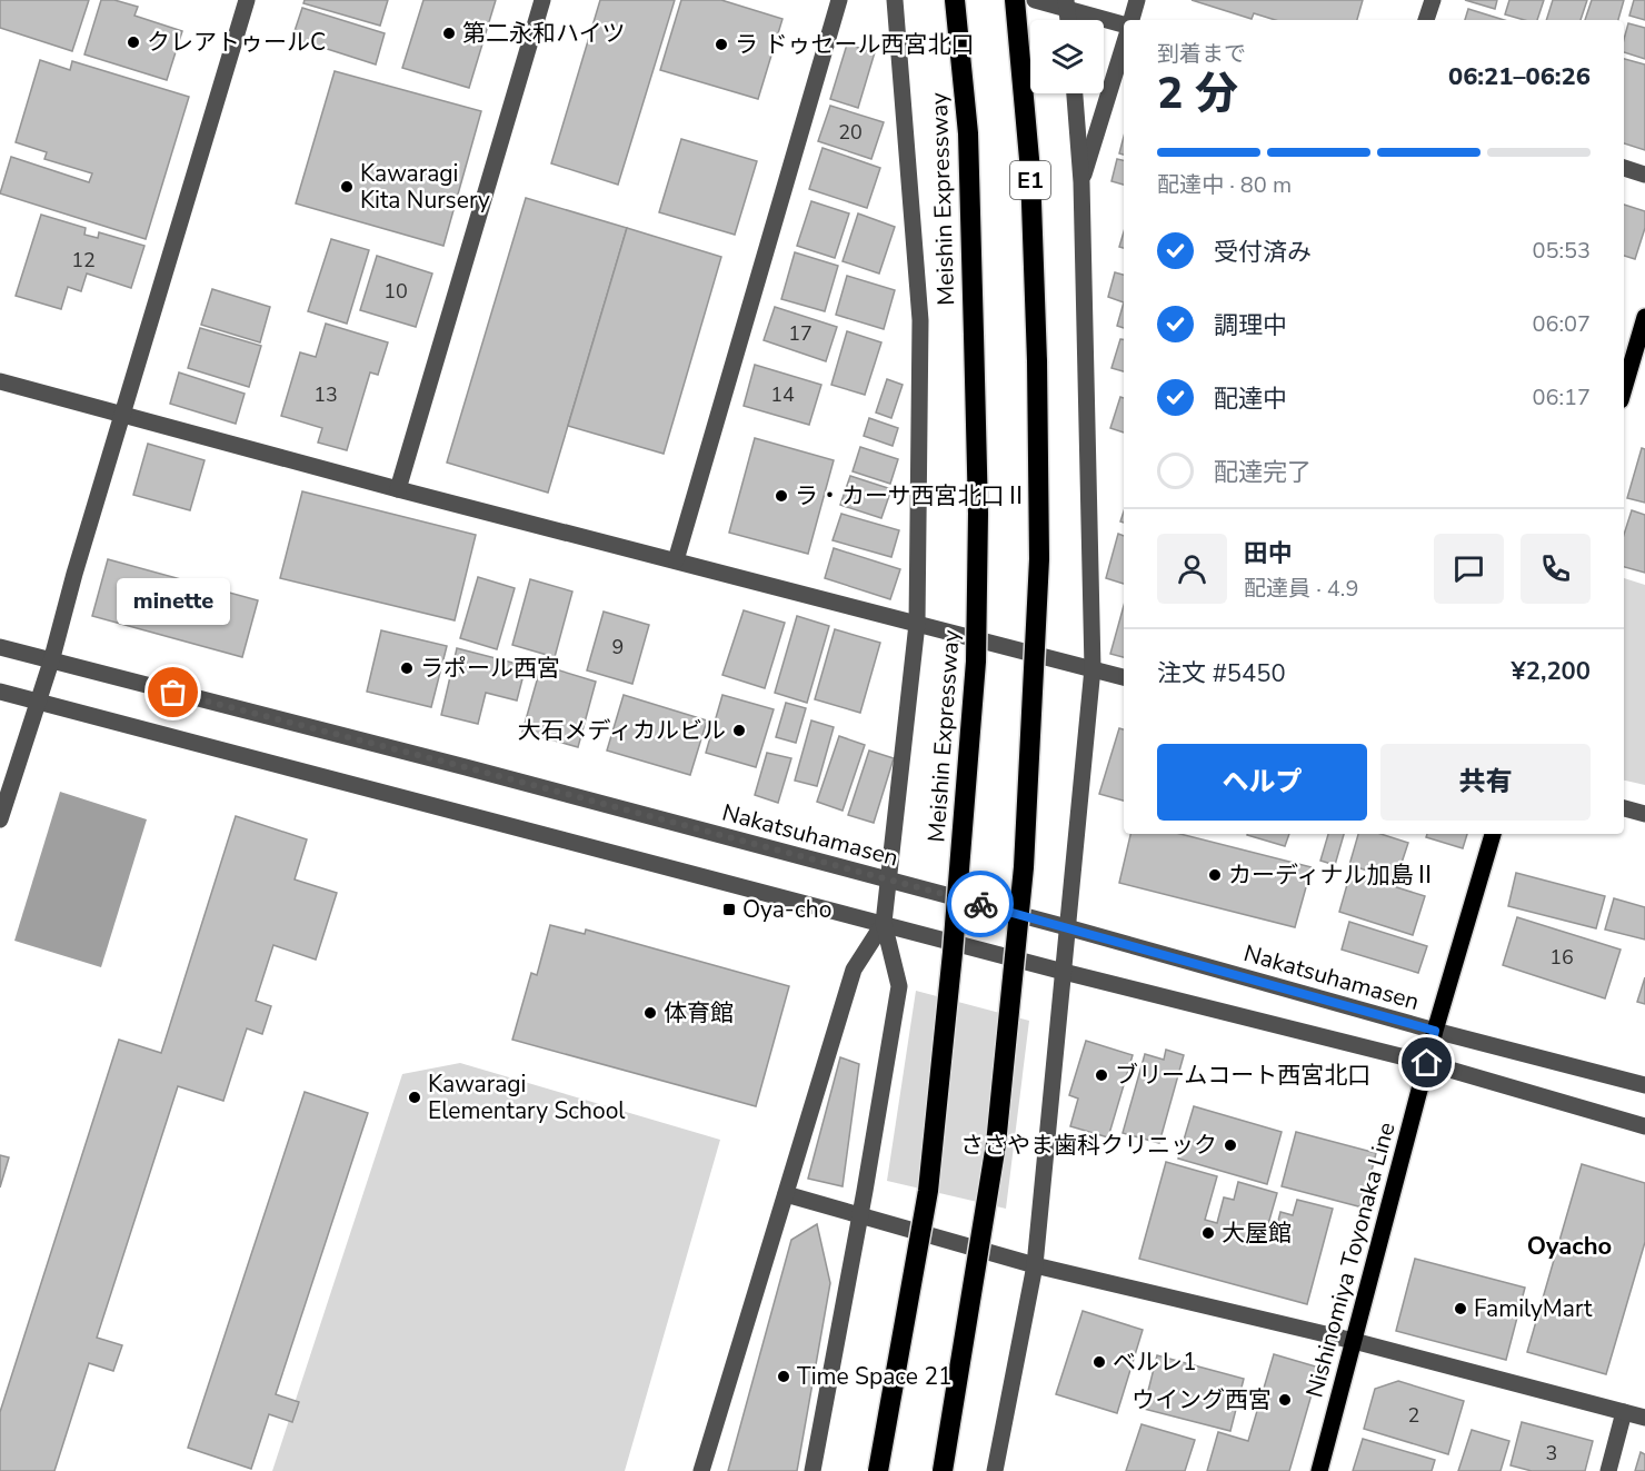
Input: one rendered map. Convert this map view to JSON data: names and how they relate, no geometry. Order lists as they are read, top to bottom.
{
  "streets": {
    "highway": ["E1", "Meishin Expressway"],
    "main road": ["Nishinomiya Toyonaka Line"],
    "street": ["Nakatsuhamasen"]
  },
  "crossings": [
    ["Nakatsuhamasen", "Nishinomiya Toyonaka Line"]
  ],
  "districts": ["Oyacho"],
  "places": {
    "other": [
      "第二永和ハイツ",
      "クレアトゥールC",
      "ラ ドゥセール西宮北口",
      "Kawaragi Kita Nursery",
      "ラ・カーサ西宮北口Ⅱ",
      "ラポール西宮",
      "minette",
      "大石メディカルビル",
      "カーディナル加島Ⅱ",
      "体育館",
      "ブリームコート西宮北口",
      "Kawaragi Elementary School",
      "ささやま歯科クリニック",
      "大屋館",
      "FamilyMart",
      "ベルレ1",
      "Time Space 21",
      "ウイング西宮"
    ],
    "transit": ["Oya-cho"]
  },
  "house_numbers": [
    "20",
    "12",
    "10",
    "17",
    "13",
    "14",
    "9",
    "16",
    "2",
    "3"
  ],
  "page": {
    "heading": ["2 分", "到着まで", "06:21–06:26"],
    "panel": [
      "田中",
      "配達員 · 4.9",
      "注文 #5450",
      "¥2,200"
    ],
    "bar": "配達中 · 80 m",
    "list": [
      ["受付済み", "05:53"],
      ["調理中", "06:07"],
      ["配達中", "06:17"],
      "配達完了"
    ],
    "bubble": "minette",
    "buttons": ["ヘルプ", "共有"]
  }
}
